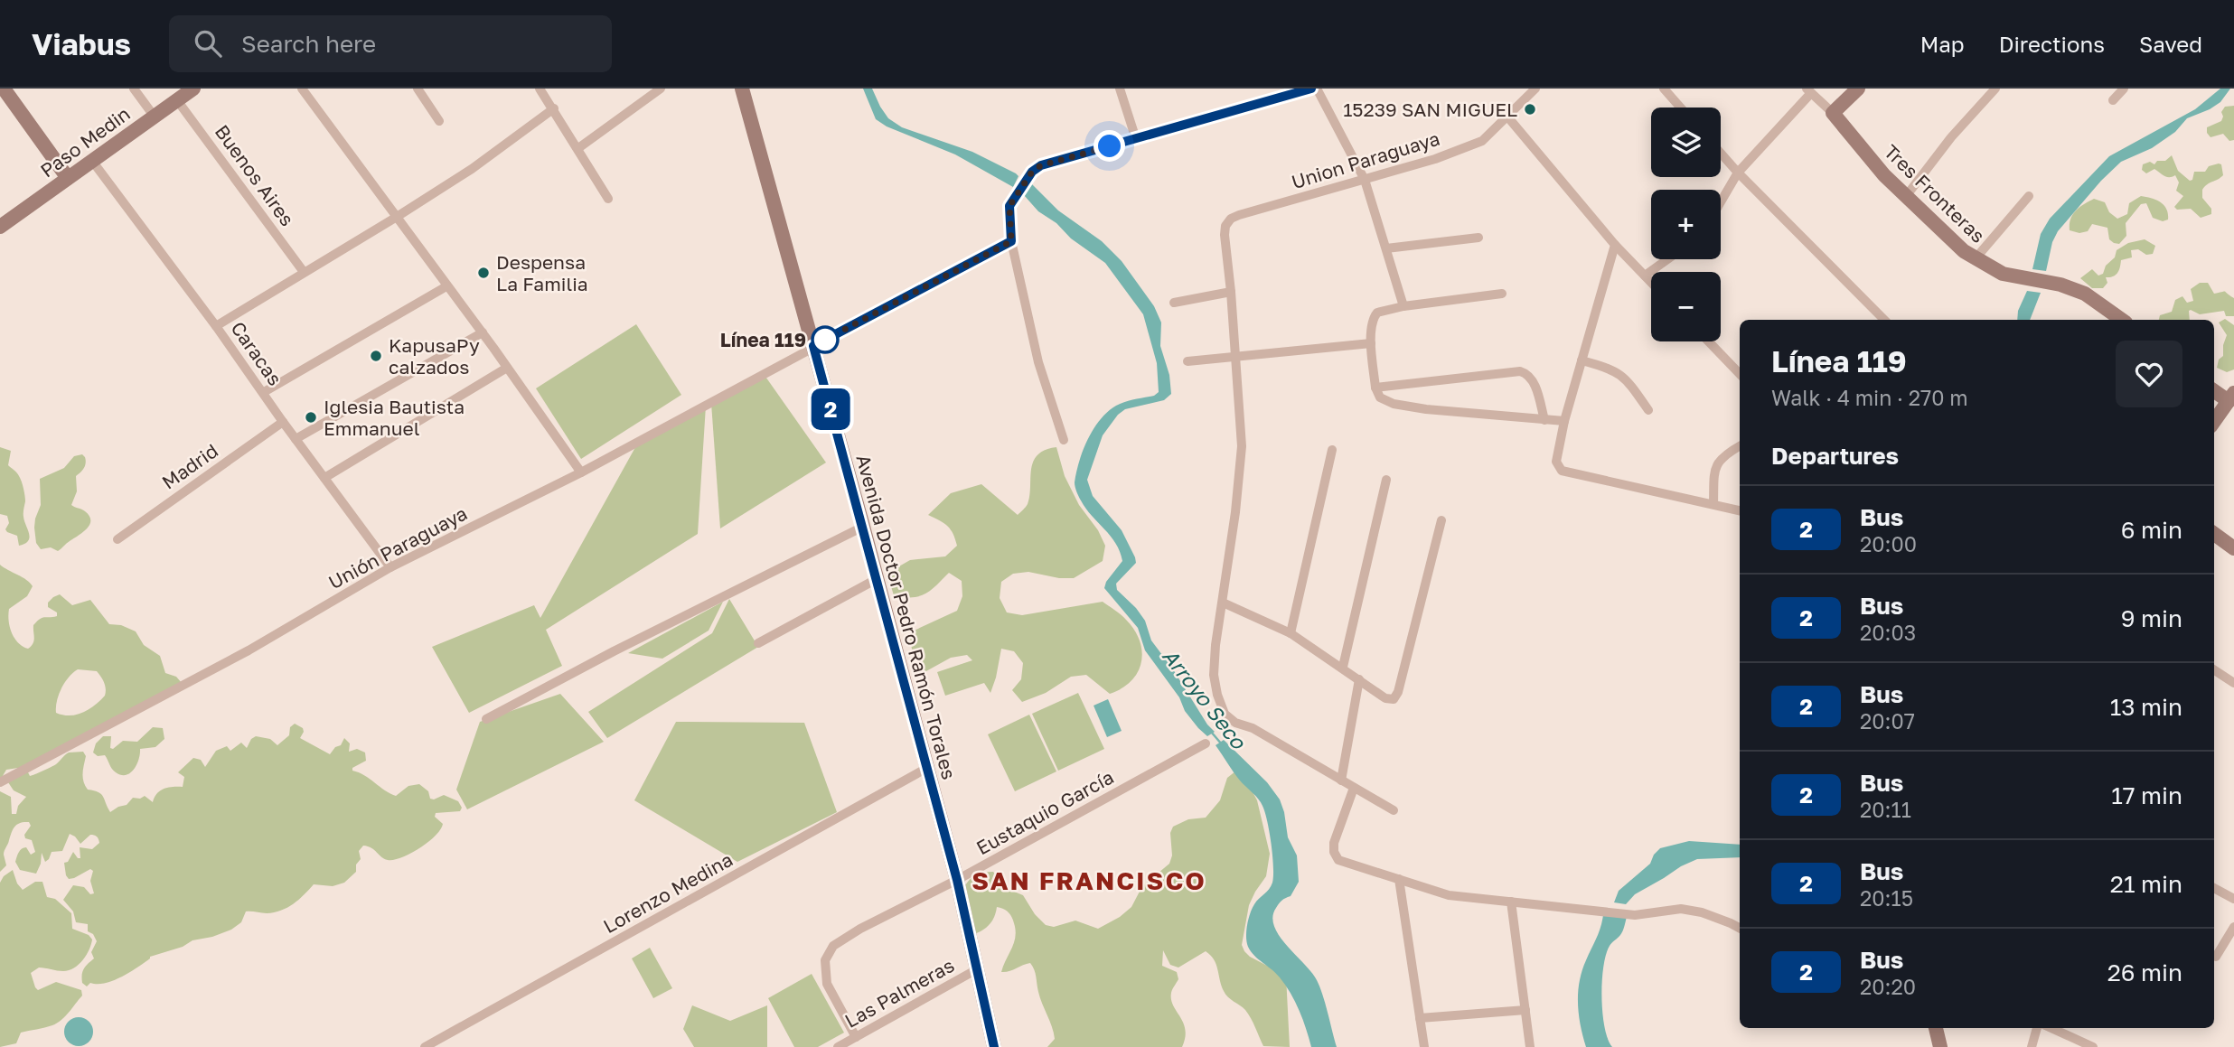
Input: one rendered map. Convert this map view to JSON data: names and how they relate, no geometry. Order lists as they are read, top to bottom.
{
  "streets": {
    "street": [
      "Paso Medin",
      "Union Paraguaya",
      "Buenos Aires",
      "Tres Fronteras",
      "Caracas",
      "Madrid",
      "Unión Paraguaya",
      "Avenida Doctor Pedro Ramón Torales",
      "Eustaquio García",
      "Lorenzo Medina",
      "Las Palmeras"
    ]
  },
  "crossings": [
    ["Paso Medin", "Buenos Aires"],
    ["Paso Medin", "Caracas"],
    ["Caracas", "Madrid"],
    ["Caracas", "Unión Paraguaya"],
    ["Unión Paraguaya", "Avenida Doctor Pedro Ramón Torales"],
    ["Avenida Doctor Pedro Ramón Torales", "Eustaquio García"],
    ["Avenida Doctor Pedro Ramón Torales", "Lorenzo Medina"],
    ["Avenida Doctor Pedro Ramón Torales", "Las Palmeras"],
    ["Eustaquio García", "Las Palmeras"]
  ],
  "districts": ["SAN FRANCISCO"],
  "water": ["Arroyo Seco"],
  "places": [
    "15239 SAN MIGUEL",
    "Despensa La Familia",
    "Línea 119",
    "KapusaPy calzados",
    "Iglesia Bautista Emmanuel"
  ],
  "lines": ["bus line 2"],
  "page": {
    "header": "Viabus",
    "search": "Search here",
    "nav": ["Map", "Directions", "Saved"],
    "on_map": "2",
    "map_buttons": ["+", "−"],
    "heading": [
      ["Línea 119", "Walk · 4 min · 270 m"],
      "Departures"
    ],
    "list": [
      {
        "mark": "2",
        "name": "Bus",
        "note": "20:00",
        "value": "6 min"
      },
      {
        "mark": "2",
        "name": "Bus",
        "note": "20:03",
        "value": "9 min"
      },
      {
        "mark": "2",
        "name": "Bus",
        "note": "20:07",
        "value": "13 min"
      },
      {
        "mark": "2",
        "name": "Bus",
        "note": "20:11",
        "value": "17 min"
      },
      {
        "mark": "2",
        "name": "Bus",
        "note": "20:15",
        "value": "21 min"
      },
      {
        "mark": "2",
        "name": "Bus",
        "note": "20:20",
        "value": "26 min"
      }
    ]
  }
}
